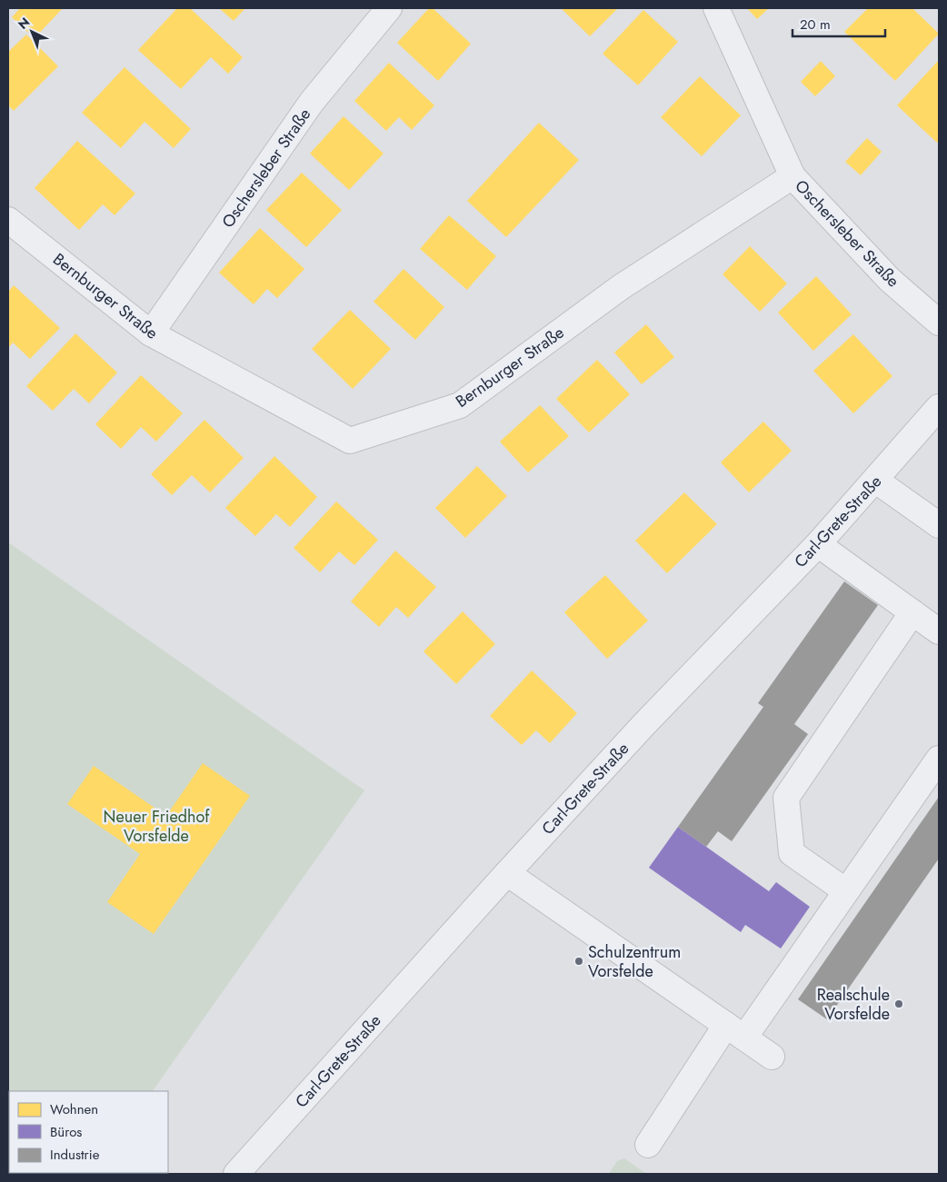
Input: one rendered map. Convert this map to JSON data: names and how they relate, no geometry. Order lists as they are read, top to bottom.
{
  "streets": {
    "street": ["Oschersleber Straße", "Bernburger Straße", "Carl-Grete-Straße"]
  },
  "crossings": [
    ["Oschersleber Straße", "Bernburger Straße"]
  ],
  "parks": ["Neuer Friedhof Vorsfelde"],
  "places": ["Schulzentrum Vorsfelde", "Realschule Vorsfelde"],
  "legend": ["Wohnen", "Büros", "Industrie"],
  "scale_bar": "20 m",
  "north": "top left"
}
